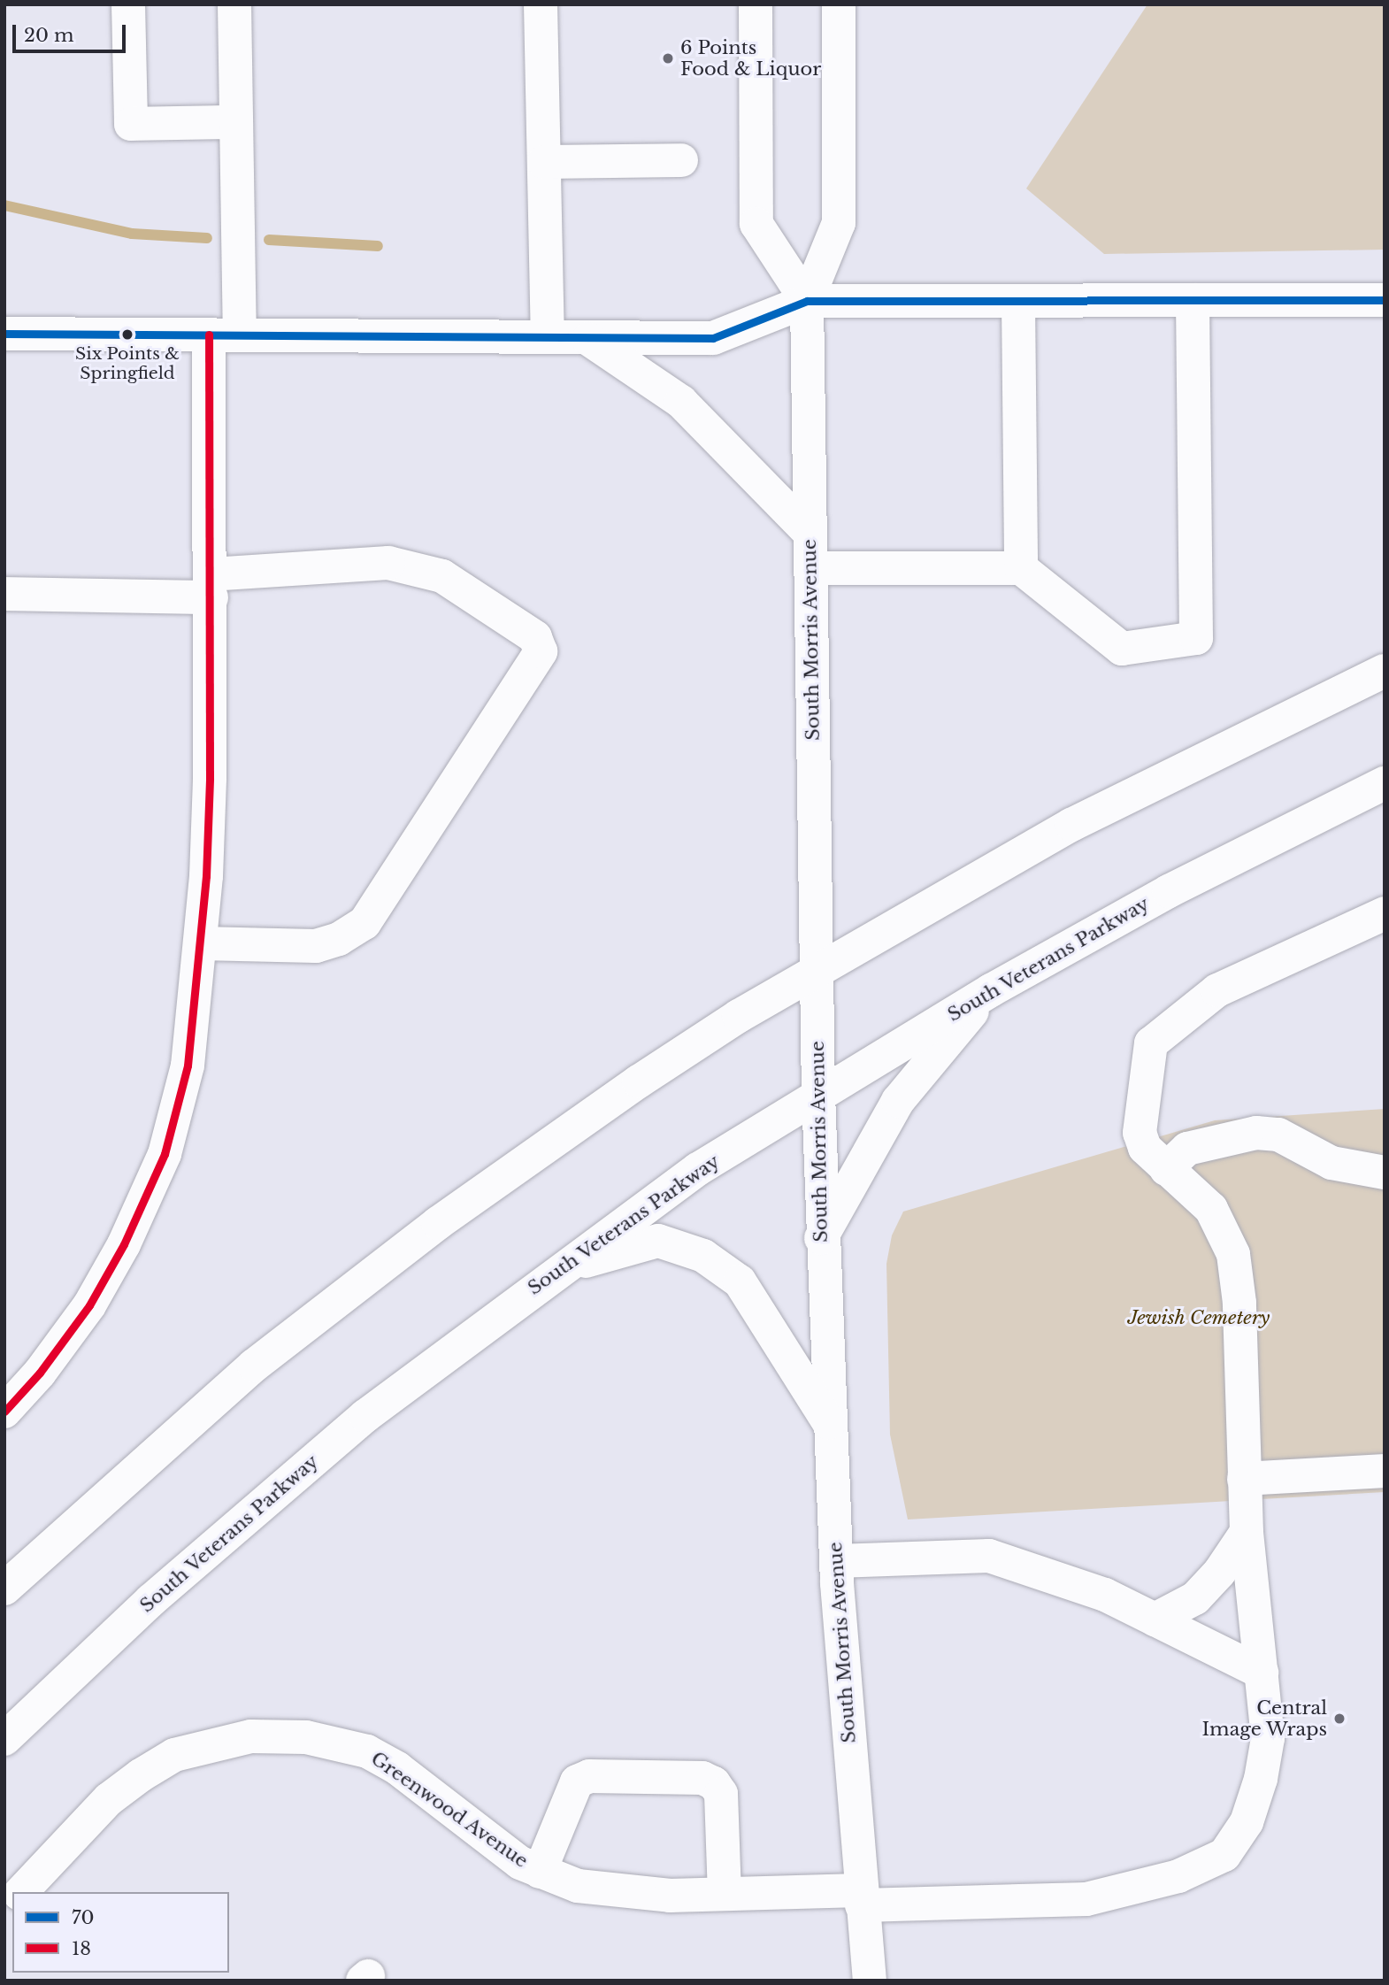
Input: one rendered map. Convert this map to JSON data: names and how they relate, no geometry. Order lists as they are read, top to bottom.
{
  "streets": {
    "main road": ["South Morris Avenue", "South Veterans Parkway", "Greenwood Avenue"]
  },
  "crossings": [
    ["South Morris Avenue", "South Veterans Parkway"],
    ["South Morris Avenue", "Greenwood Avenue"]
  ],
  "parks": ["Jewish Cemetery"],
  "places": ["6 Points Food & Liquor", "Six Points & Springfield", "Central Image Wraps"],
  "lines": ["transit line 70", "transit line 18"],
  "legend": ["70", "18"],
  "scale_bar": "20 m"
}
